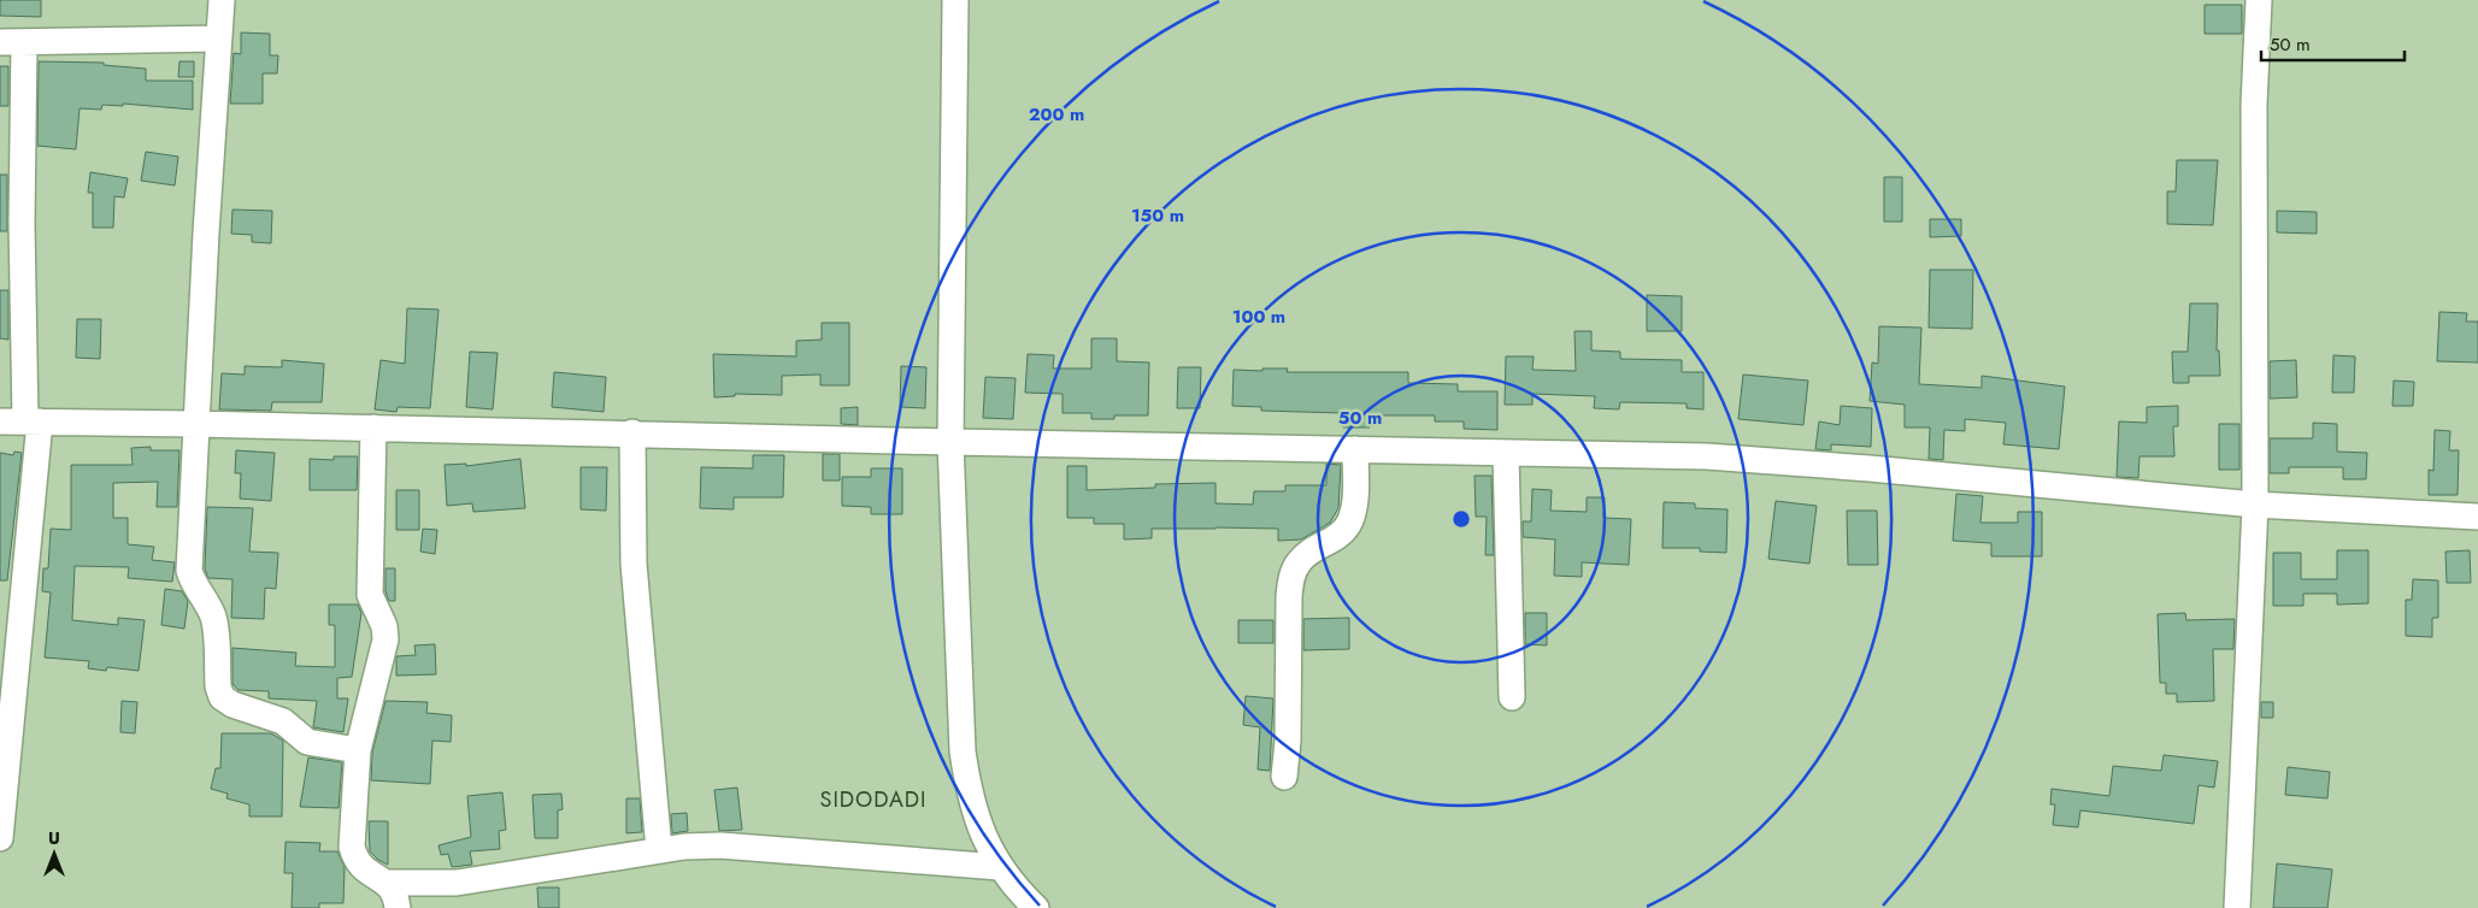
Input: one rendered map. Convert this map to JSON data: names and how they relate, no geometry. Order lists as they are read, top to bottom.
{
  "districts": ["SIDODADI"],
  "scale_bar": "50 m",
  "north": "top",
  "rings": [
    "200 m",
    "150 m",
    "100 m",
    "50 m"
  ]
}
